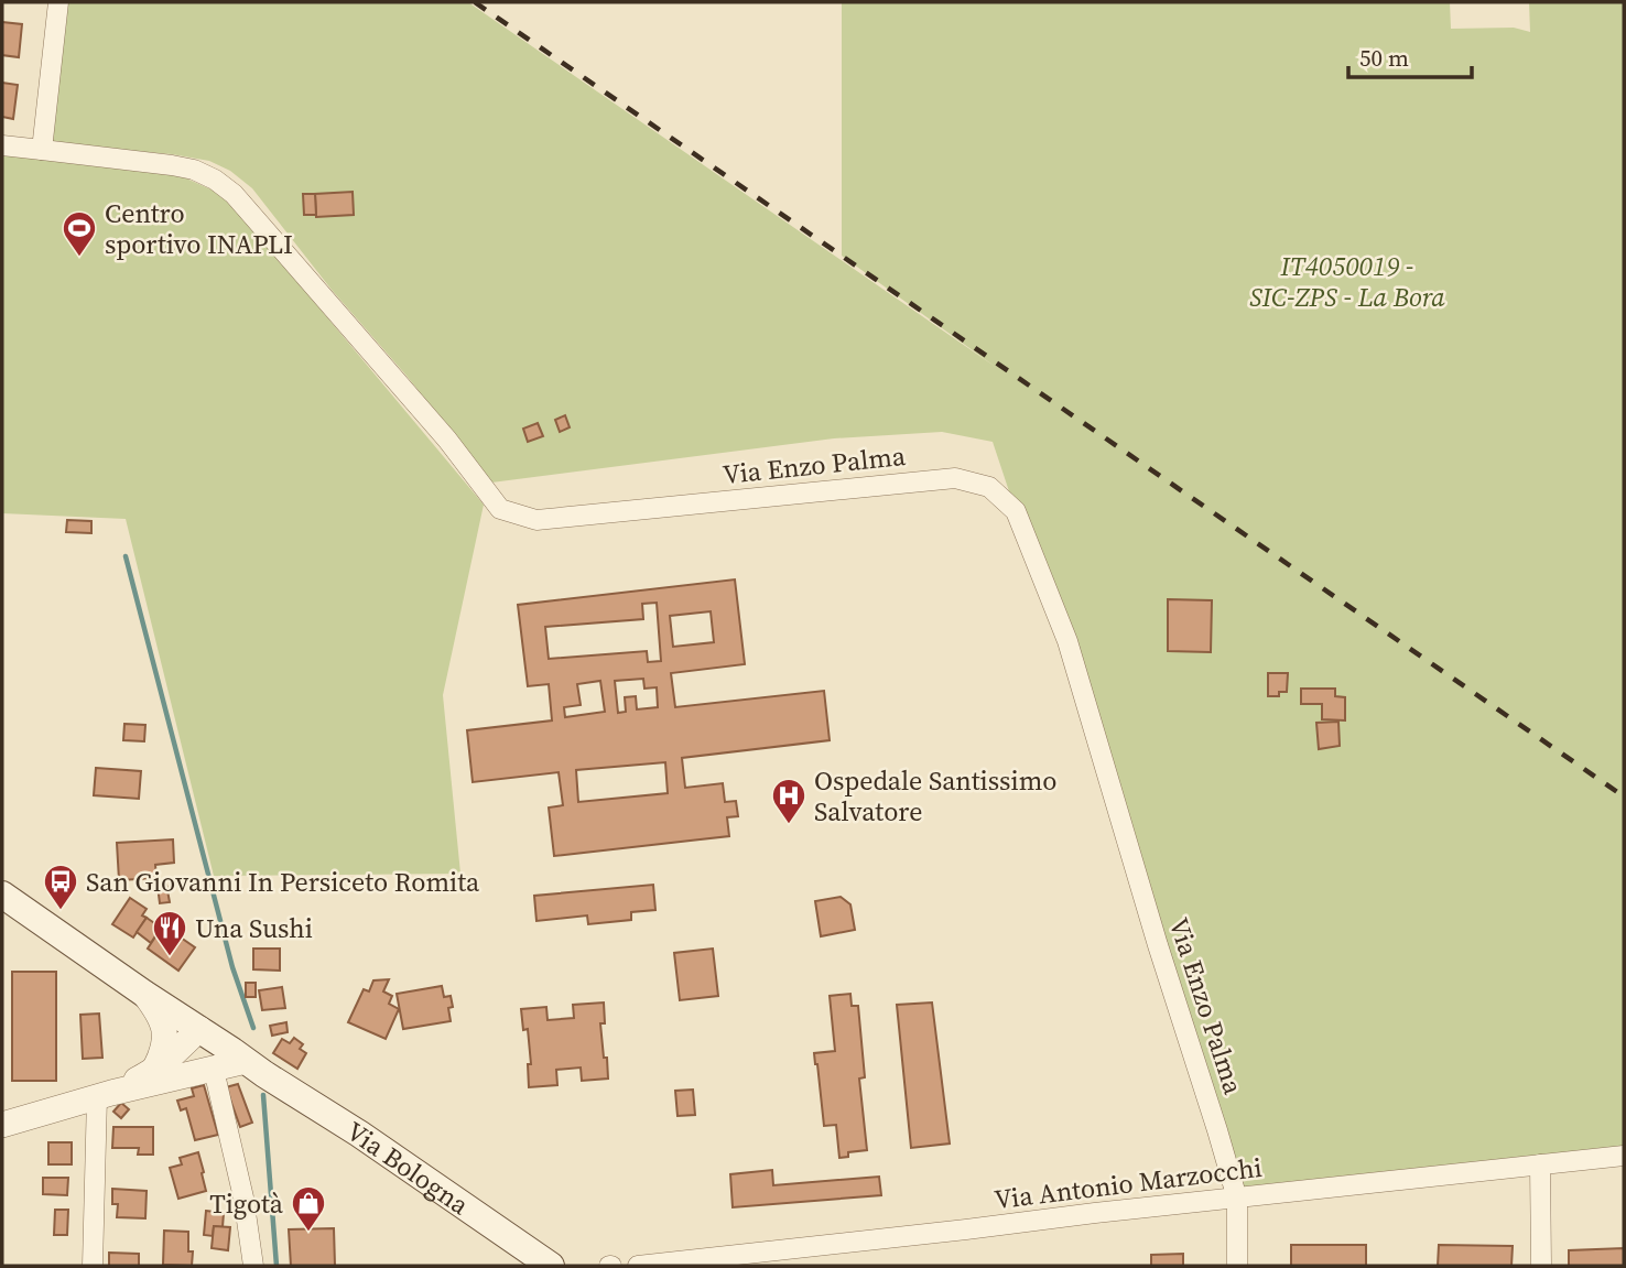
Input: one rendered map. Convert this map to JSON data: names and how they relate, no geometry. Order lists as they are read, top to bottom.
{
  "streets": {
    "main road": ["Via Bologna"],
    "street": ["Via Enzo Palma", "Via Antonio Marzocchi"]
  },
  "crossings": [
    ["Via Enzo Palma", "Via Antonio Marzocchi"]
  ],
  "parks": ["IT4050019 - SIC-ZPS - La Bora"],
  "places": {
    "sports": ["Centro sportivo INAPLI"],
    "hospital": ["Ospedale Santissimo Salvatore"],
    "bus stop": ["San Giovanni In Persiceto Romita"],
    "restaurant": ["Una Sushi"],
    "shop": ["Tigotà"]
  },
  "scale_bar": "50 m"
}
